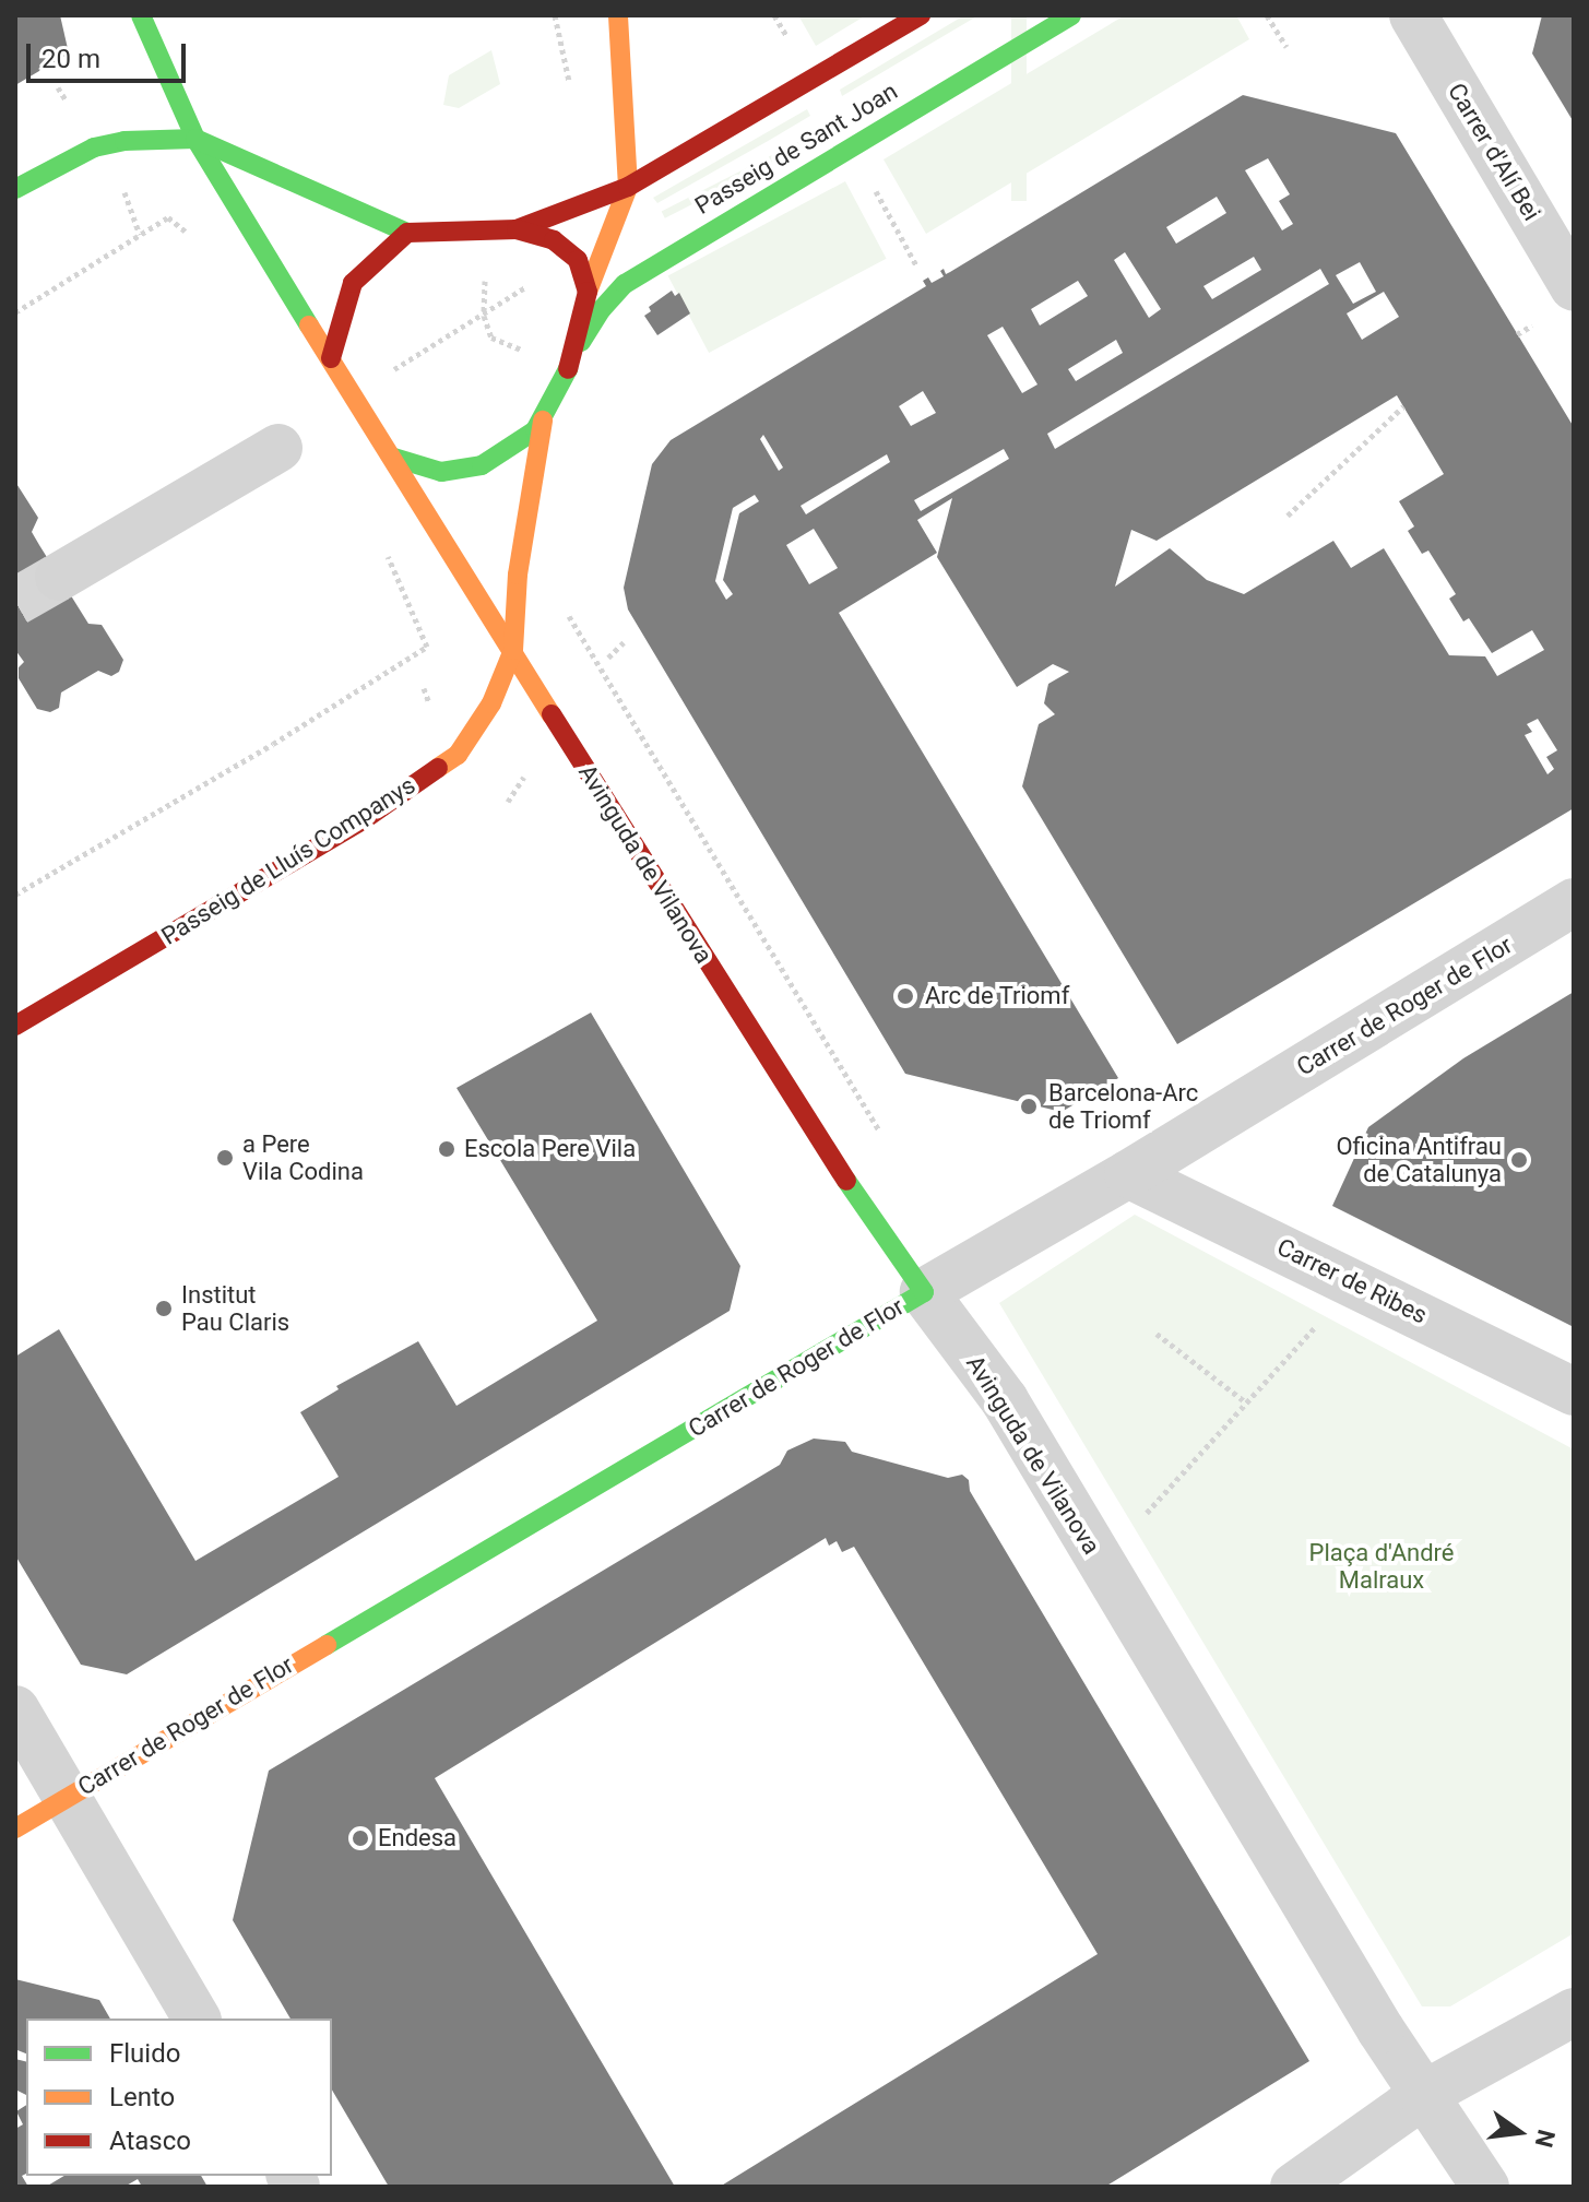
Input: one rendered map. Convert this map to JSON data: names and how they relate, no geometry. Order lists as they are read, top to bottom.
{
  "streets": {
    "main road": [
      "Passeig de Sant Joan",
      "Passeig de Lluís Companys",
      "Avinguda de Vilanova",
      "Carrer de Roger de Flor"
    ],
    "street": ["Carrer d'Alí Bei", "Carrer de Ribes"]
  },
  "crossings": [
    ["Passeig de Sant Joan", "Passeig de Lluís Companys"],
    ["Passeig de Lluís Companys", "Avinguda de Vilanova"],
    ["Avinguda de Vilanova", "Carrer de Roger de Flor"],
    ["Carrer de Roger de Flor", "Carrer de Ribes"]
  ],
  "parks": ["Plaça d'André Malraux"],
  "places": [
    "Arc de Triomf",
    "Barcelona-Arc de Triomf",
    "Escola Pere Vila",
    "a Pere Vila Codina",
    "Oficina Antifrau de Catalunya",
    "Institut Pau Claris",
    "Endesa"
  ],
  "legend": ["Fluido", "Lento", "Atasco"],
  "scale_bar": "20 m",
  "north": "right"
}
